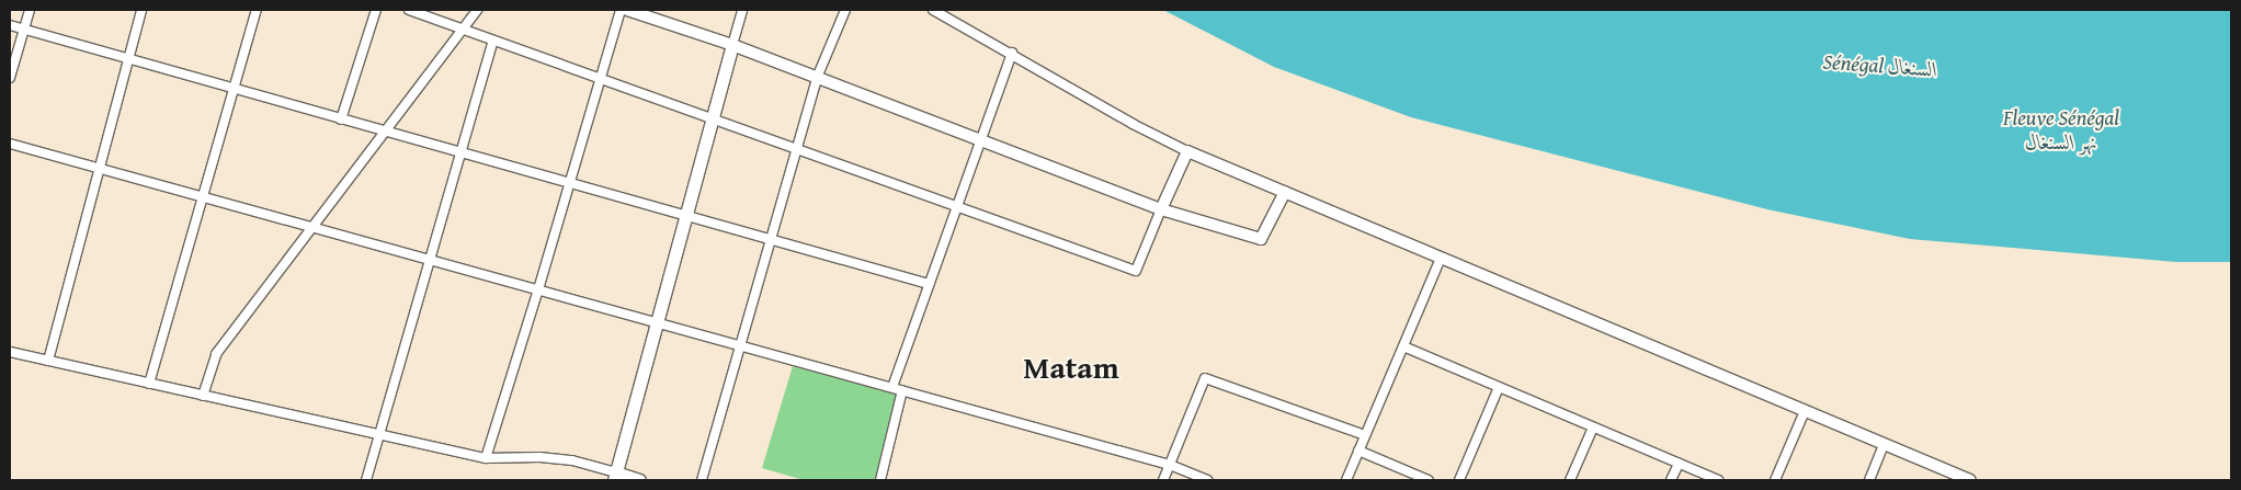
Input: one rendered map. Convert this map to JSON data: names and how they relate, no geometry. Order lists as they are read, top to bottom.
{
  "districts": ["Matam"],
  "water": ["Sénégal السنغال", "Fleuve Sénégal نهر السنغال"]
}
